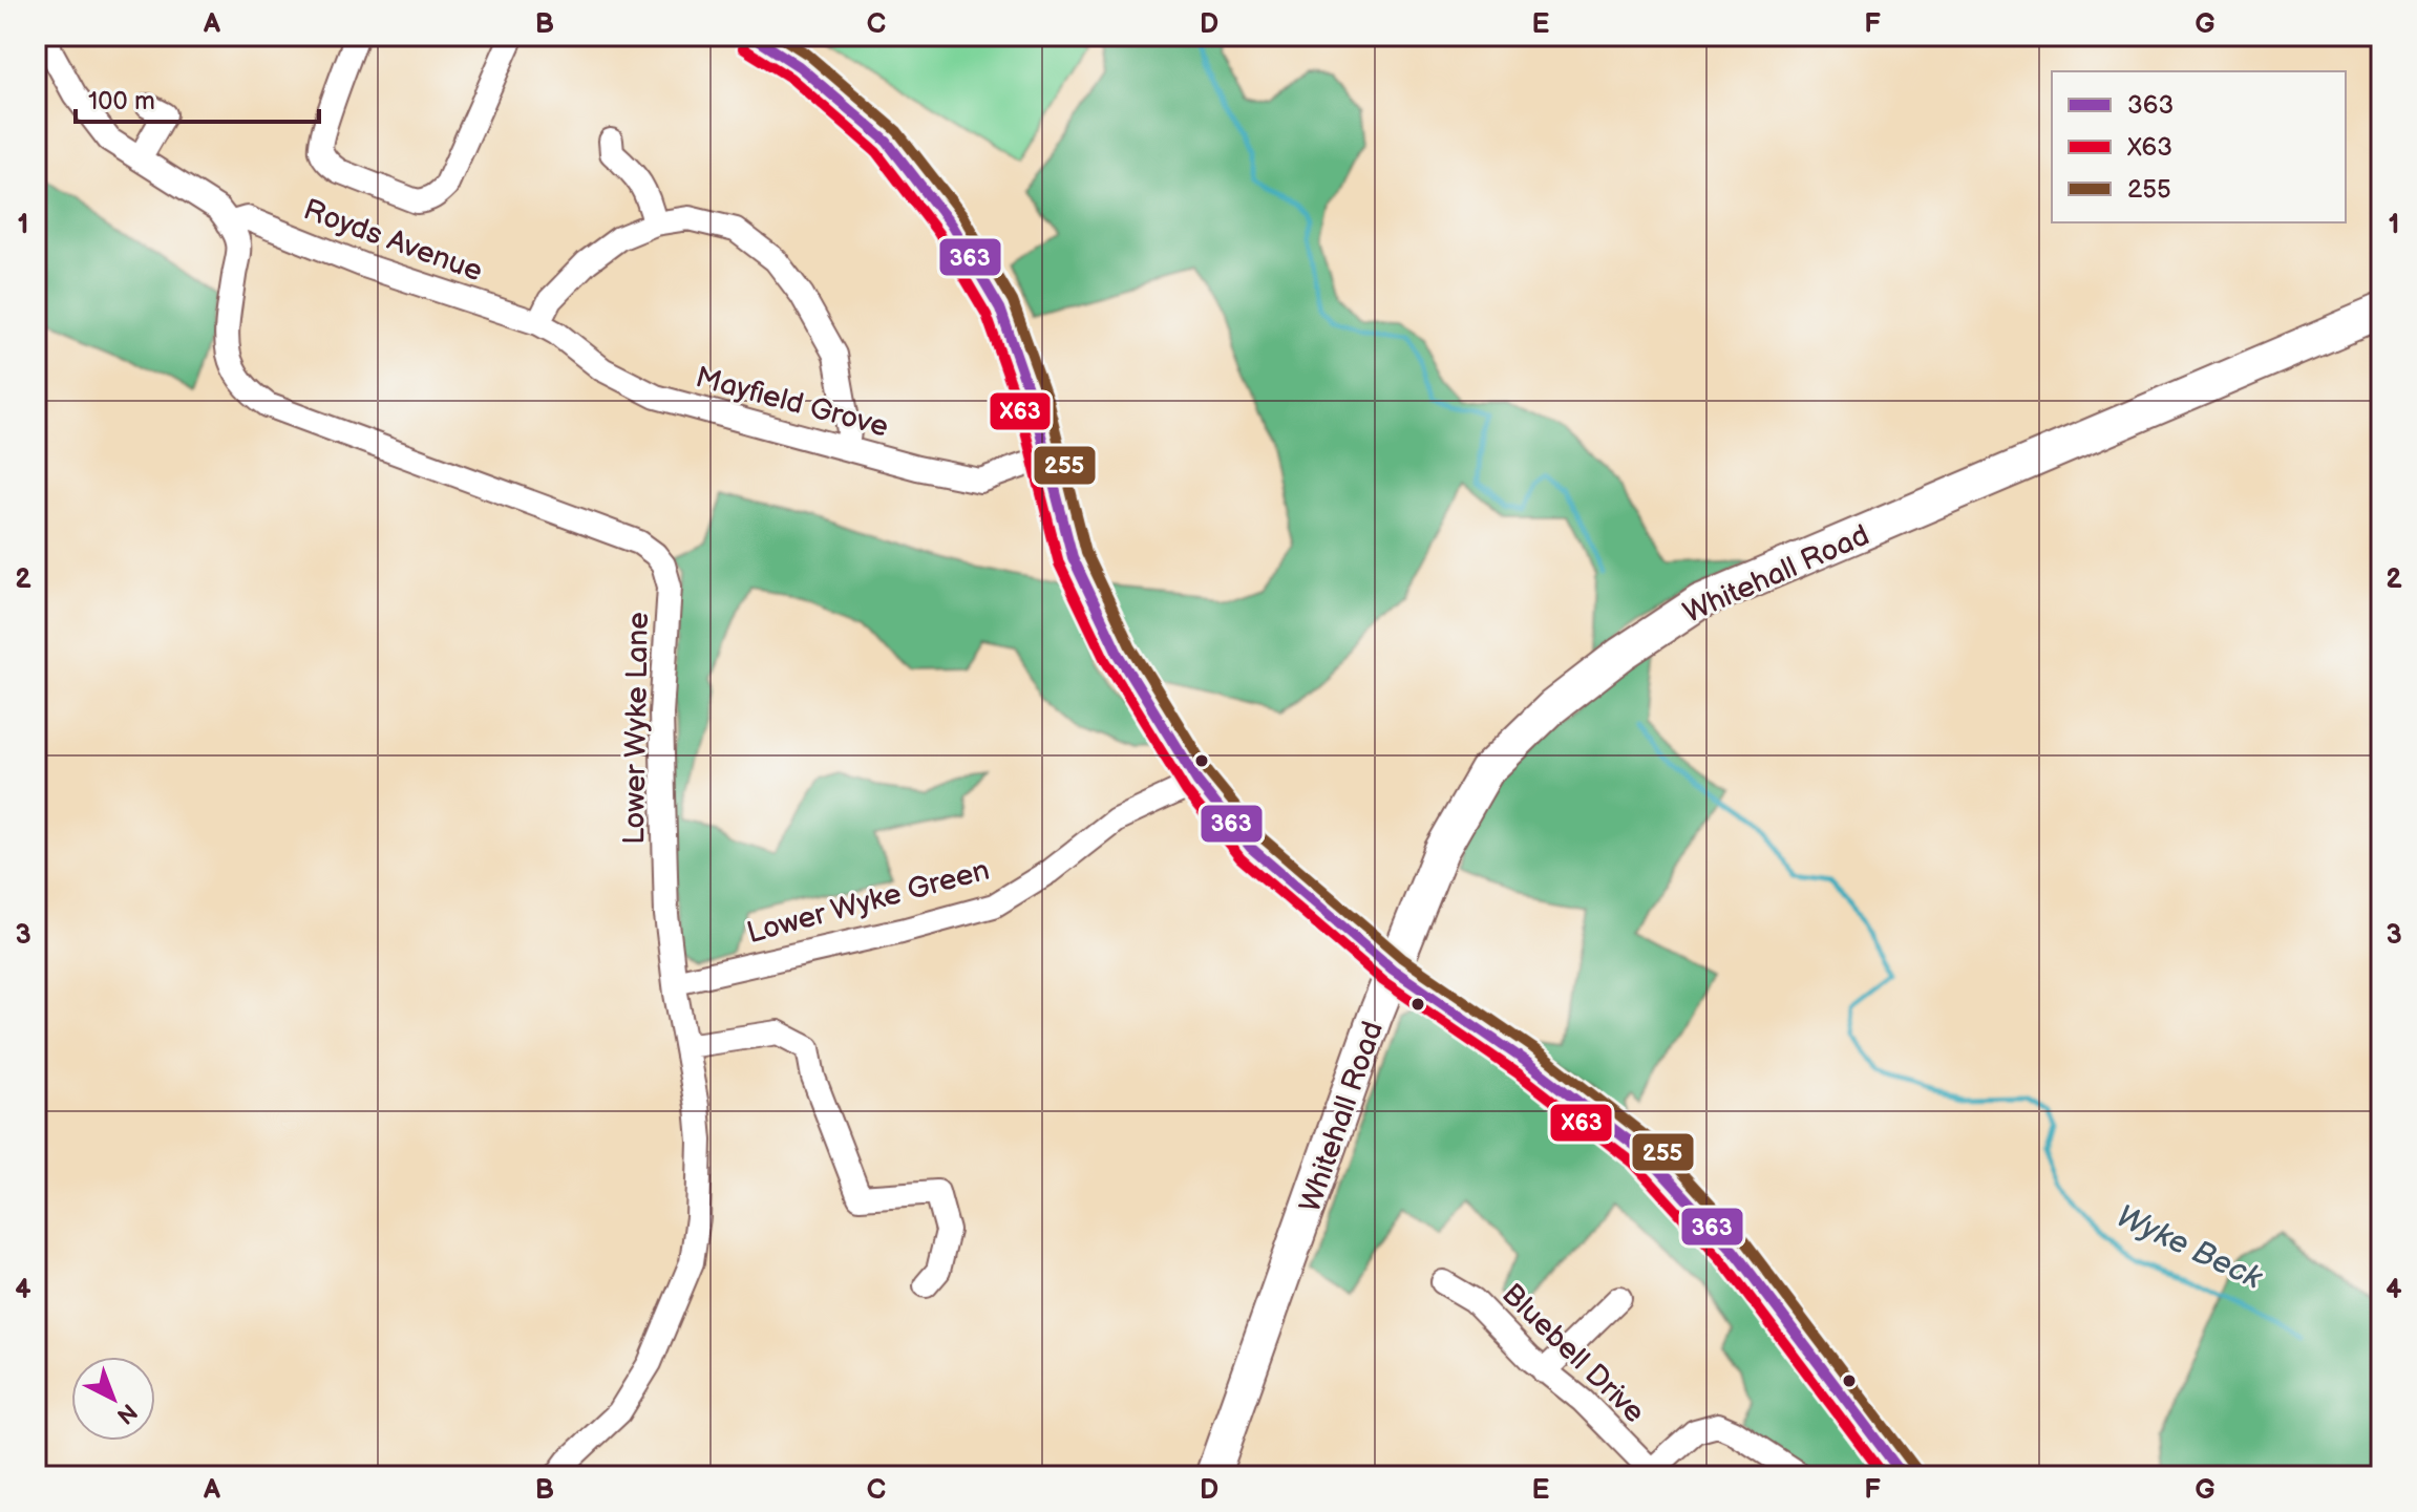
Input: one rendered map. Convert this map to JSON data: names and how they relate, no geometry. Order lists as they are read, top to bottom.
{
  "streets": {
    "highway": ["Whitehall Road"],
    "street": [
      "Royds Avenue",
      "Mayfield Grove",
      "Lower Wyke Lane",
      "Lower Wyke Green",
      "Bluebell Drive"
    ]
  },
  "crossings": [
    ["Royds Avenue", "Mayfield Grove"],
    ["Royds Avenue", "Lower Wyke Lane"],
    ["Lower Wyke Lane", "Lower Wyke Green"]
  ],
  "water": ["Wyke Beck"],
  "lines": ["transit line 363", "transit line 255", "transit line X63"],
  "legend": ["363", "X63", "255"],
  "scale_bar": "100 m",
  "north": "bottom right",
  "grid": {
    "columns": [
      "A",
      "B",
      "C",
      "D",
      "E",
      "F",
      "G"
    ],
    "rows": [
      "1",
      "2",
      "3",
      "4"
    ]
  }
}
